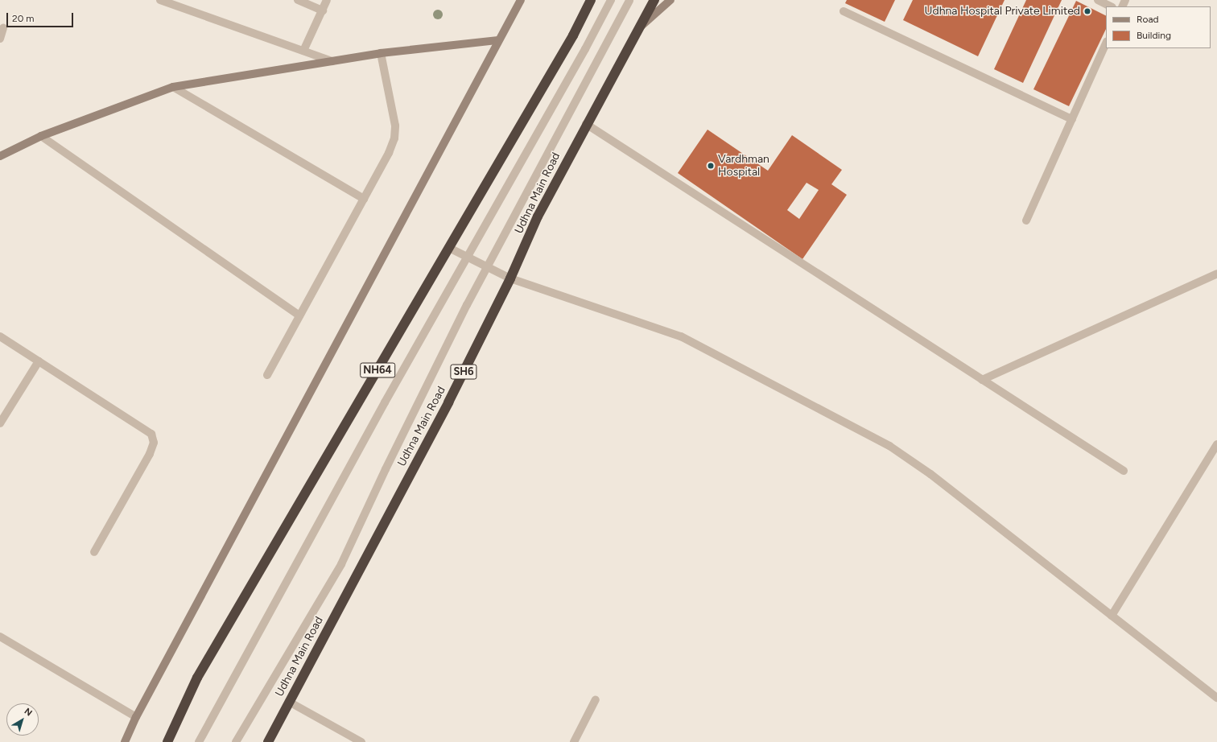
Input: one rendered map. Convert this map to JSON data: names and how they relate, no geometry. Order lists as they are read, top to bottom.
{
  "streets": {
    "highway": ["Udhna Main Road", "NH64", "SH6"]
  },
  "places": ["Udhna Hospital Private Limited", "Vardhman Hospital"],
  "legend": ["Road", "Building"],
  "scale_bar": "20 m",
  "north": "top right"
}
